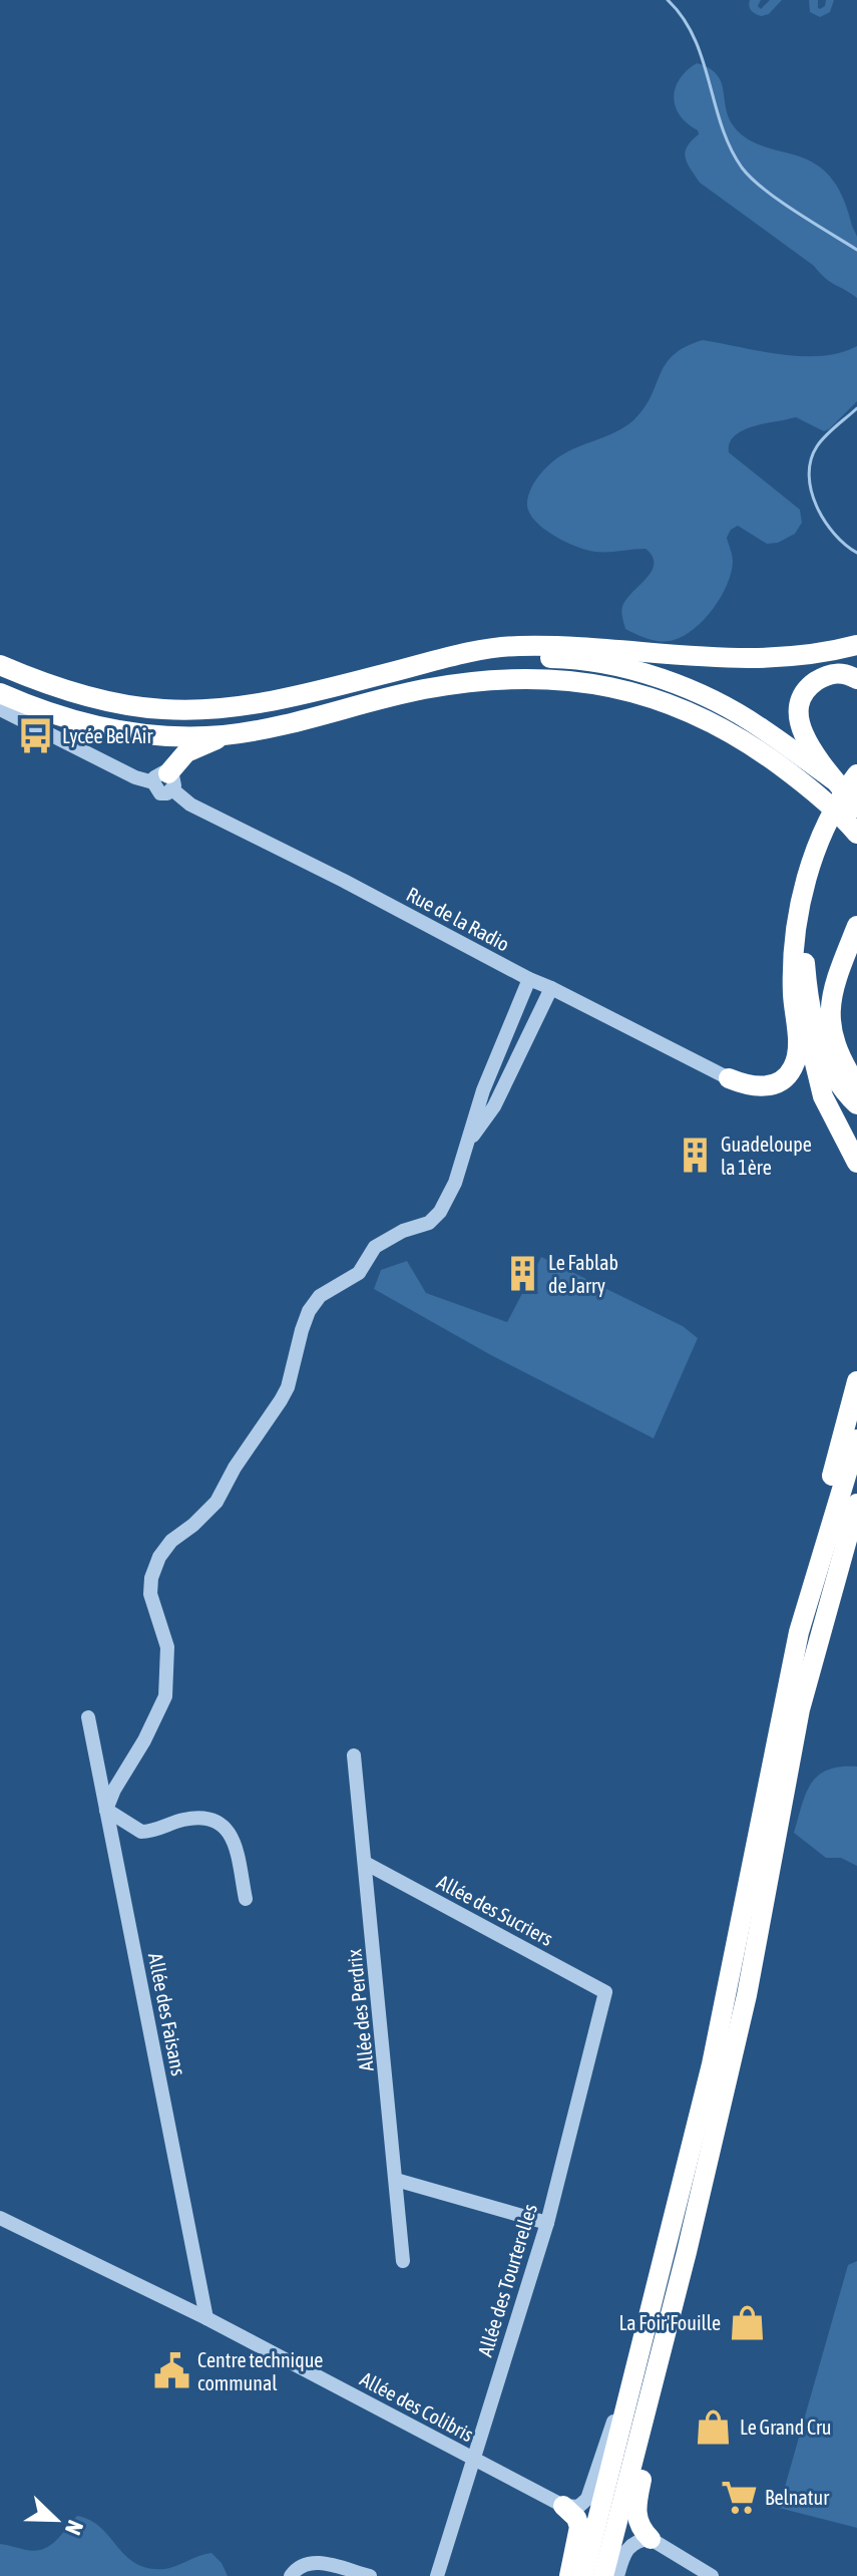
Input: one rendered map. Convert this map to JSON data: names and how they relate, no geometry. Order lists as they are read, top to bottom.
{
  "streets": {
    "street": [
      "Rue de la Radio",
      "Allée des Sucriers",
      "Allée des Perdrix",
      "Allée des Faisans",
      "Allée des Tourterelles",
      "Allée des Colibris"
    ]
  },
  "crossings": [
    ["Allée des Sucriers", "Allée des Perdrix"],
    ["Allée des Sucriers", "Allée des Tourterelles"],
    ["Allée des Faisans", "Allée des Colibris"],
    ["Allée des Tourterelles", "Allée des Colibris"]
  ],
  "places": {
    "bus stop": ["Lycée Bel Air"],
    "building": ["Guadeloupe la 1ère", "Le Fablab de Jarry"],
    "shop": ["La Foir'Fouille", "Le Grand Cru"],
    "public building": ["Centre technique communal"],
    "supermarket": ["Belnatur"]
  },
  "north": "bottom right"
}
